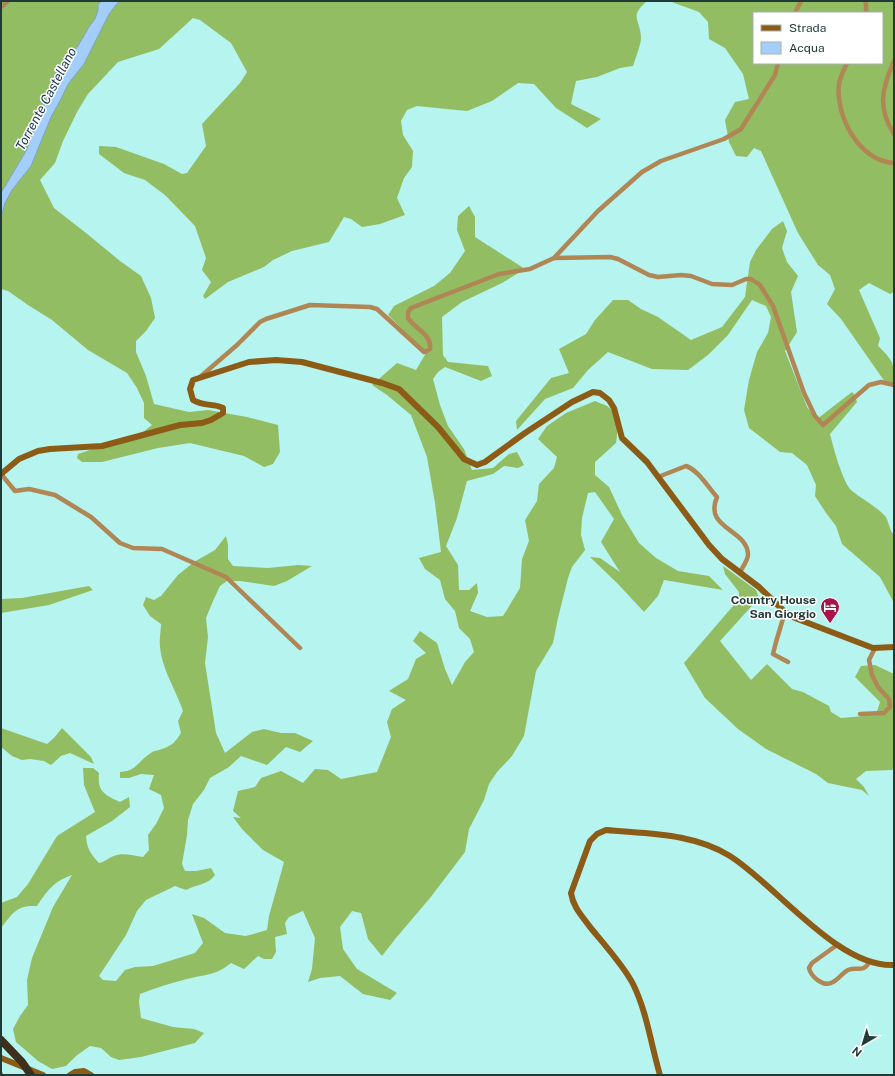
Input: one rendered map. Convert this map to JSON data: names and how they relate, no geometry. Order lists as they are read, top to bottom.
{
  "water": ["Torrente Castellano"],
  "places": {
    "hotel": ["Country House San Giorgio"]
  },
  "legend": ["Strada", "Acqua"],
  "north": "bottom left"
}
